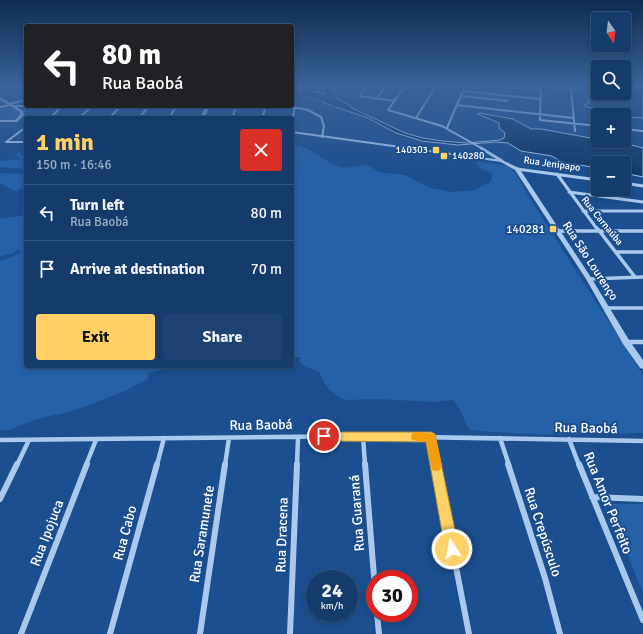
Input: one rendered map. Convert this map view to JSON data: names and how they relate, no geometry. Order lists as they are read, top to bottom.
{
  "streets": {
    "street": [
      "Rua Jenipapo",
      "Rua Carnaúba",
      "Rua São Lourenço",
      "Rua Baobá",
      "Rua Amor Perfeito",
      "Rua Guaraná",
      "Rua Crepúsculo",
      "Rua Ipojuca",
      "Rua Cabo",
      "Rua Saramunete",
      "Rua Dracena"
    ]
  },
  "crossings": [
    ["Rua Jenipapo", "Rua Carnaúba"],
    ["Rua Jenipapo", "Rua São Lourenço"],
    ["Rua Baobá", "Rua Amor Perfeito"],
    ["Rua Baobá", "Rua Guaraná"],
    ["Rua Baobá", "Rua Crepúsculo"],
    ["Rua Baobá", "Rua Ipojuca"],
    ["Rua Baobá", "Rua Cabo"],
    ["Rua Baobá", "Rua Saramunete"],
    ["Rua Baobá", "Rua Dracena"]
  ],
  "places": {
    "transit": ["140303", "140280", "140281"]
  },
  "north": "bottom",
  "page": {
    "map_buttons": ["+", "−"],
    "turn": ["80 m", "Rua Baobá"],
    "heading": ["1 min", "150 m · 16:46"],
    "list": [
      {
        "name": "Turn left",
        "note": "Rua Baobá",
        "value": "80 m"
      },
      {
        "name": "Arrive at destination",
        "value": "70 m"
      }
    ],
    "buttons": ["Exit", "Share"],
    "speed": "24 km/h",
    "limit": "30"
  }
}
